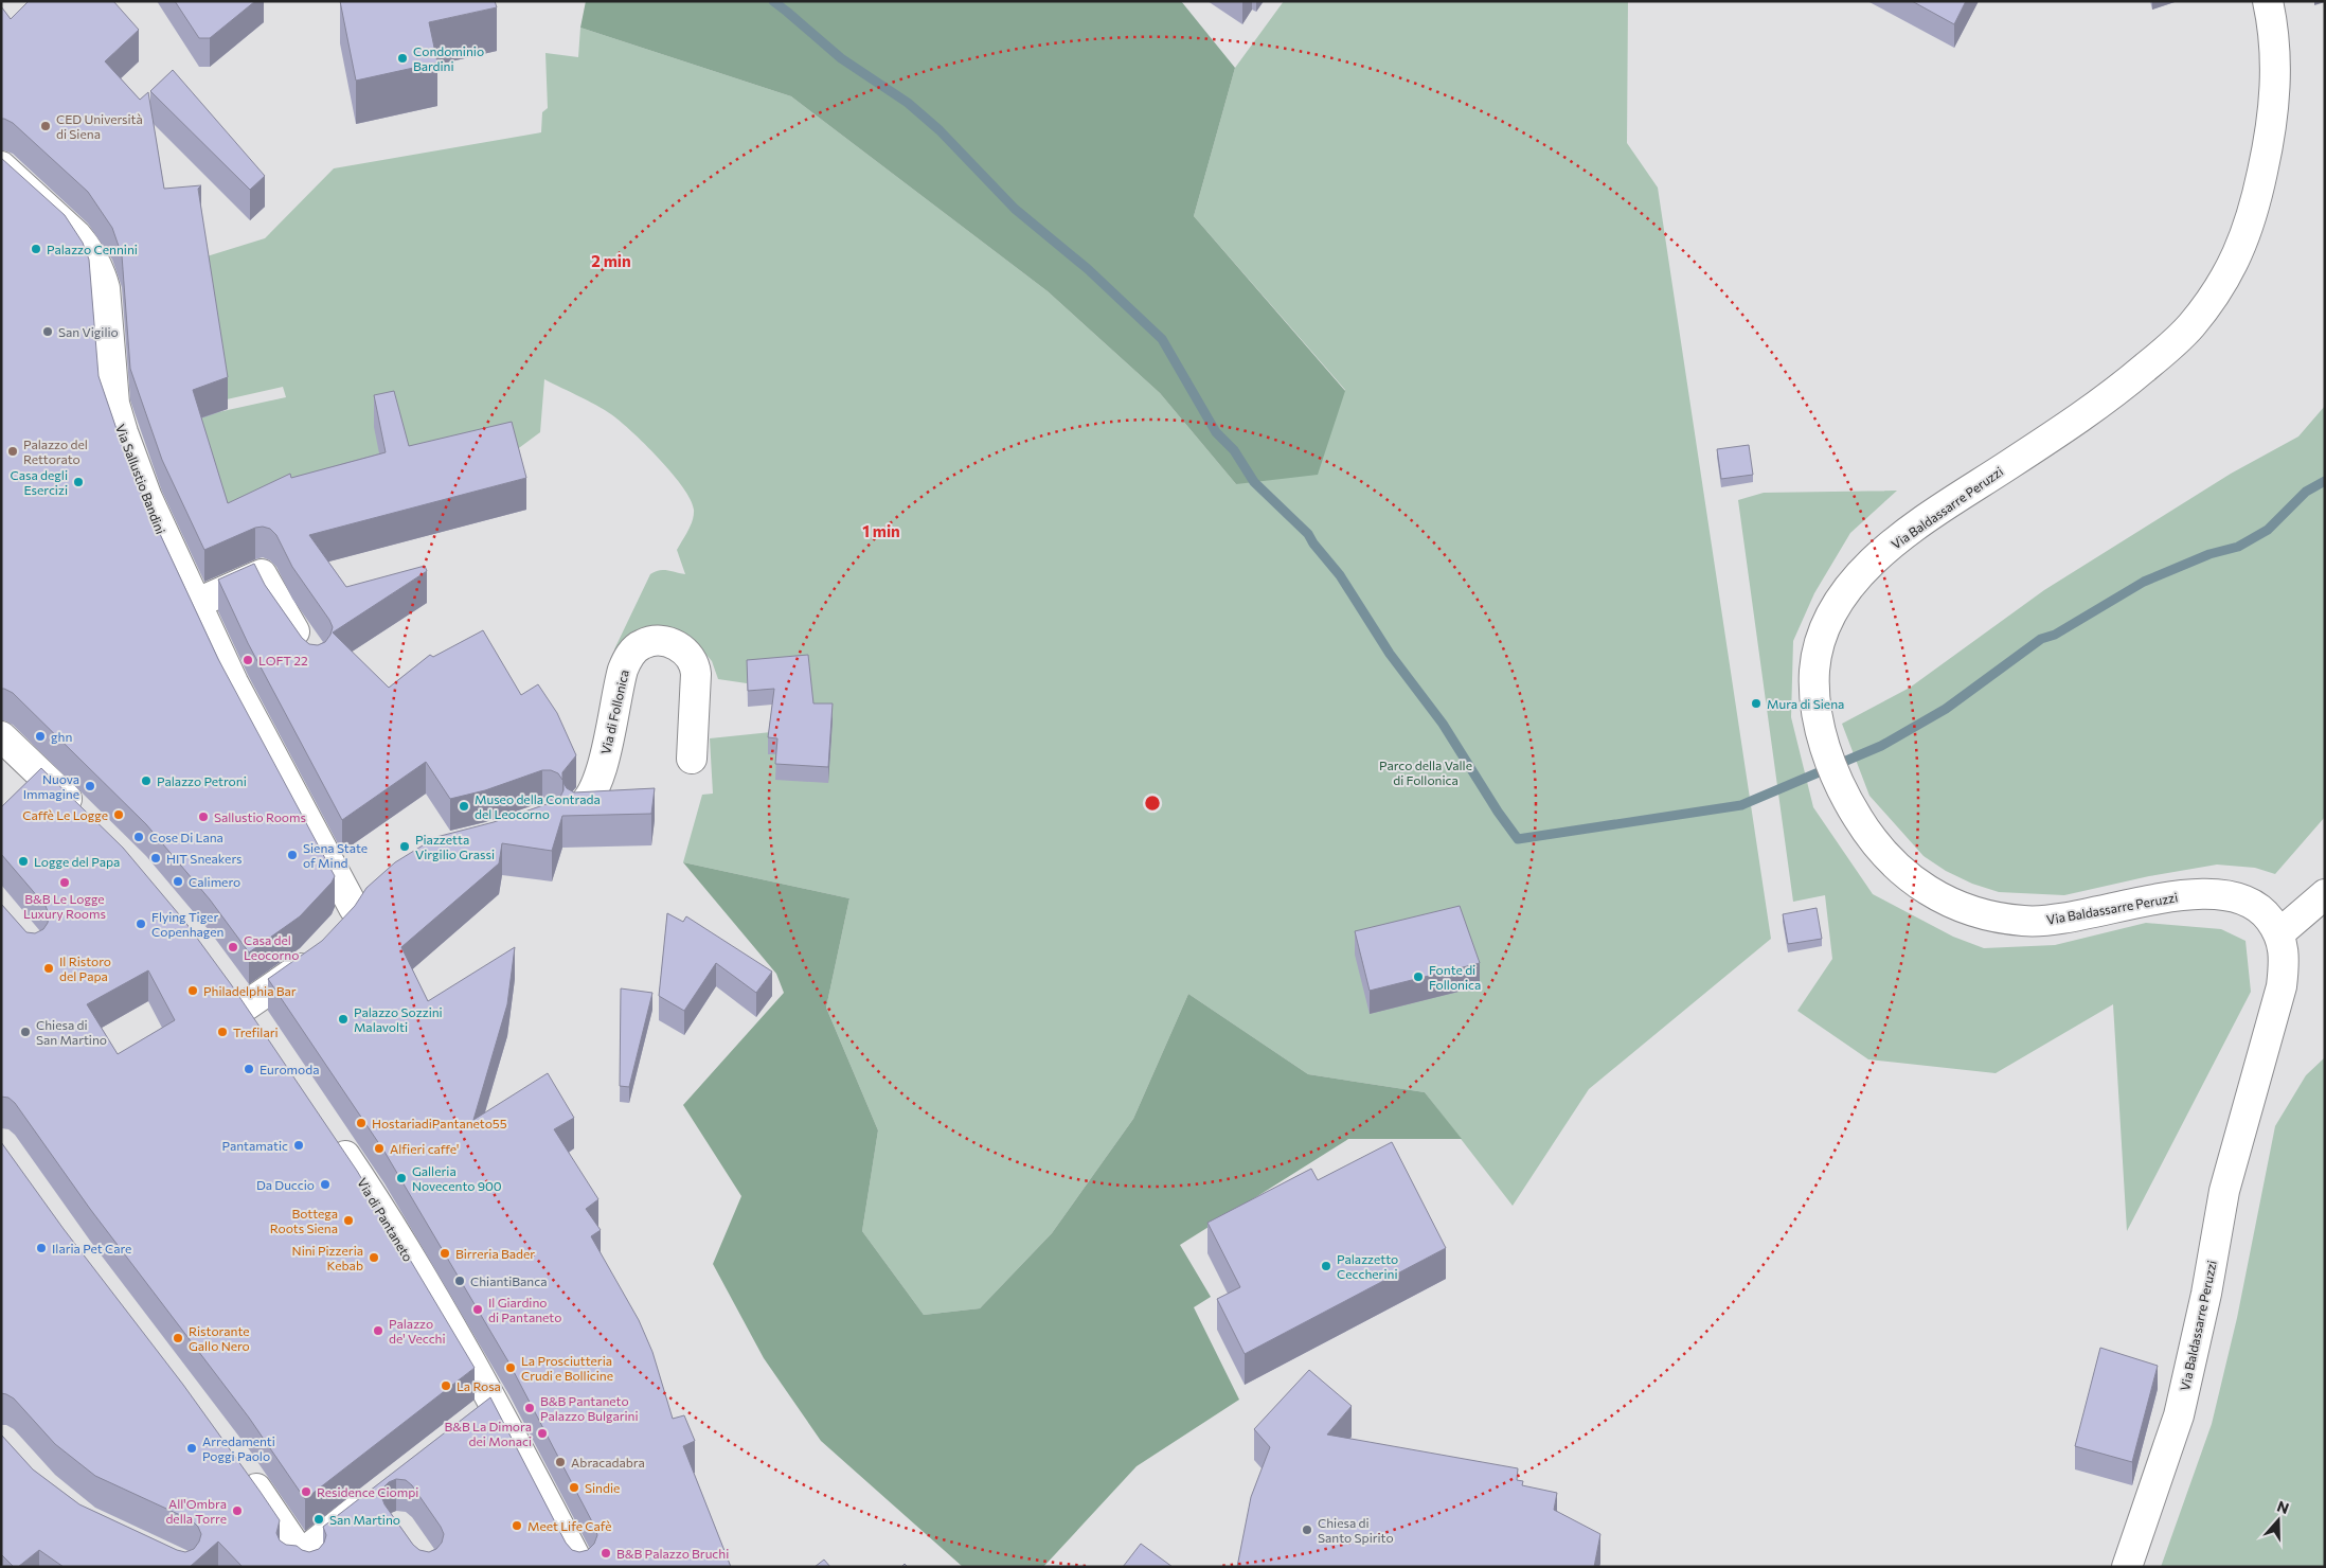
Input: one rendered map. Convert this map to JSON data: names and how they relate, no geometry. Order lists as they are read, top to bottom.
{
  "streets": {
    "street": [
      "Via Sallustio Bandini",
      "Via Baldassarre Peruzzi",
      "Via di Follonica",
      "Via di Pantaneto"
    ]
  },
  "parks": ["Parco della Valle di Follonica"],
  "places": [
    "Condominio Bardini",
    "CED Università di Siena",
    "Palazzo Cennini",
    "San Vigilio",
    "Palazzo del Rettorato",
    "Casa degli Esercizi",
    "LOFT 22",
    "Mura di Siena",
    "ghn",
    "Palazzo Petroni",
    "Nuova Immagine",
    "Museo della Contrada del Leocorno",
    "Caffè Le Logge",
    "Sallustio Rooms",
    "Cose Di Lana",
    "Piazzetta Virgilio Grassi",
    "Siena State of Mind",
    "HIT Sneakers",
    "Logge del Papa",
    "Calimero",
    "B&B Le Logge Luxury Rooms",
    "Flying Tiger Copenhagen",
    "Casa del Leocorno",
    "Il Ristoro del Papa",
    "Fonte di Follonica",
    "Philadelphia Bar",
    "Palazzo Sozzini Malavolti",
    "Chiesa di San Martino",
    "Trefilari",
    "Euromoda",
    "HostariadiPantaneto55",
    "Pantamatic",
    "Alfieri caffe'",
    "Galleria Novecento 900",
    "Da Duccio",
    "Bottega Roots Siena",
    "Ilaria Pet Care",
    "Birreria Bader",
    "Nini Pizzeria Kebab",
    "Palazzetto Ceccherini",
    "ChiantiBanca",
    "Il Giardino di Pantaneto",
    "Palazzo de' Vecchi",
    "Ristorante Gallo Nero",
    "La Prosciutteria Crudi e Bollicine",
    "La Rosa",
    "B&B Pantaneto Palazzo Bulgarini",
    "B&B La Dimora dei Monaci",
    "Arredamenti Poggi Paolo",
    "Abracadabra",
    "Sindie",
    "Residence Ciompi",
    "All'Ombra della Torre",
    "San Martino",
    "Meet Life Cafè",
    "Chiesa di Santo Spirito",
    "B&B Palazzo Bruchi"
  ],
  "north": "top",
  "rings": ["2 min", "1 min"]
}
